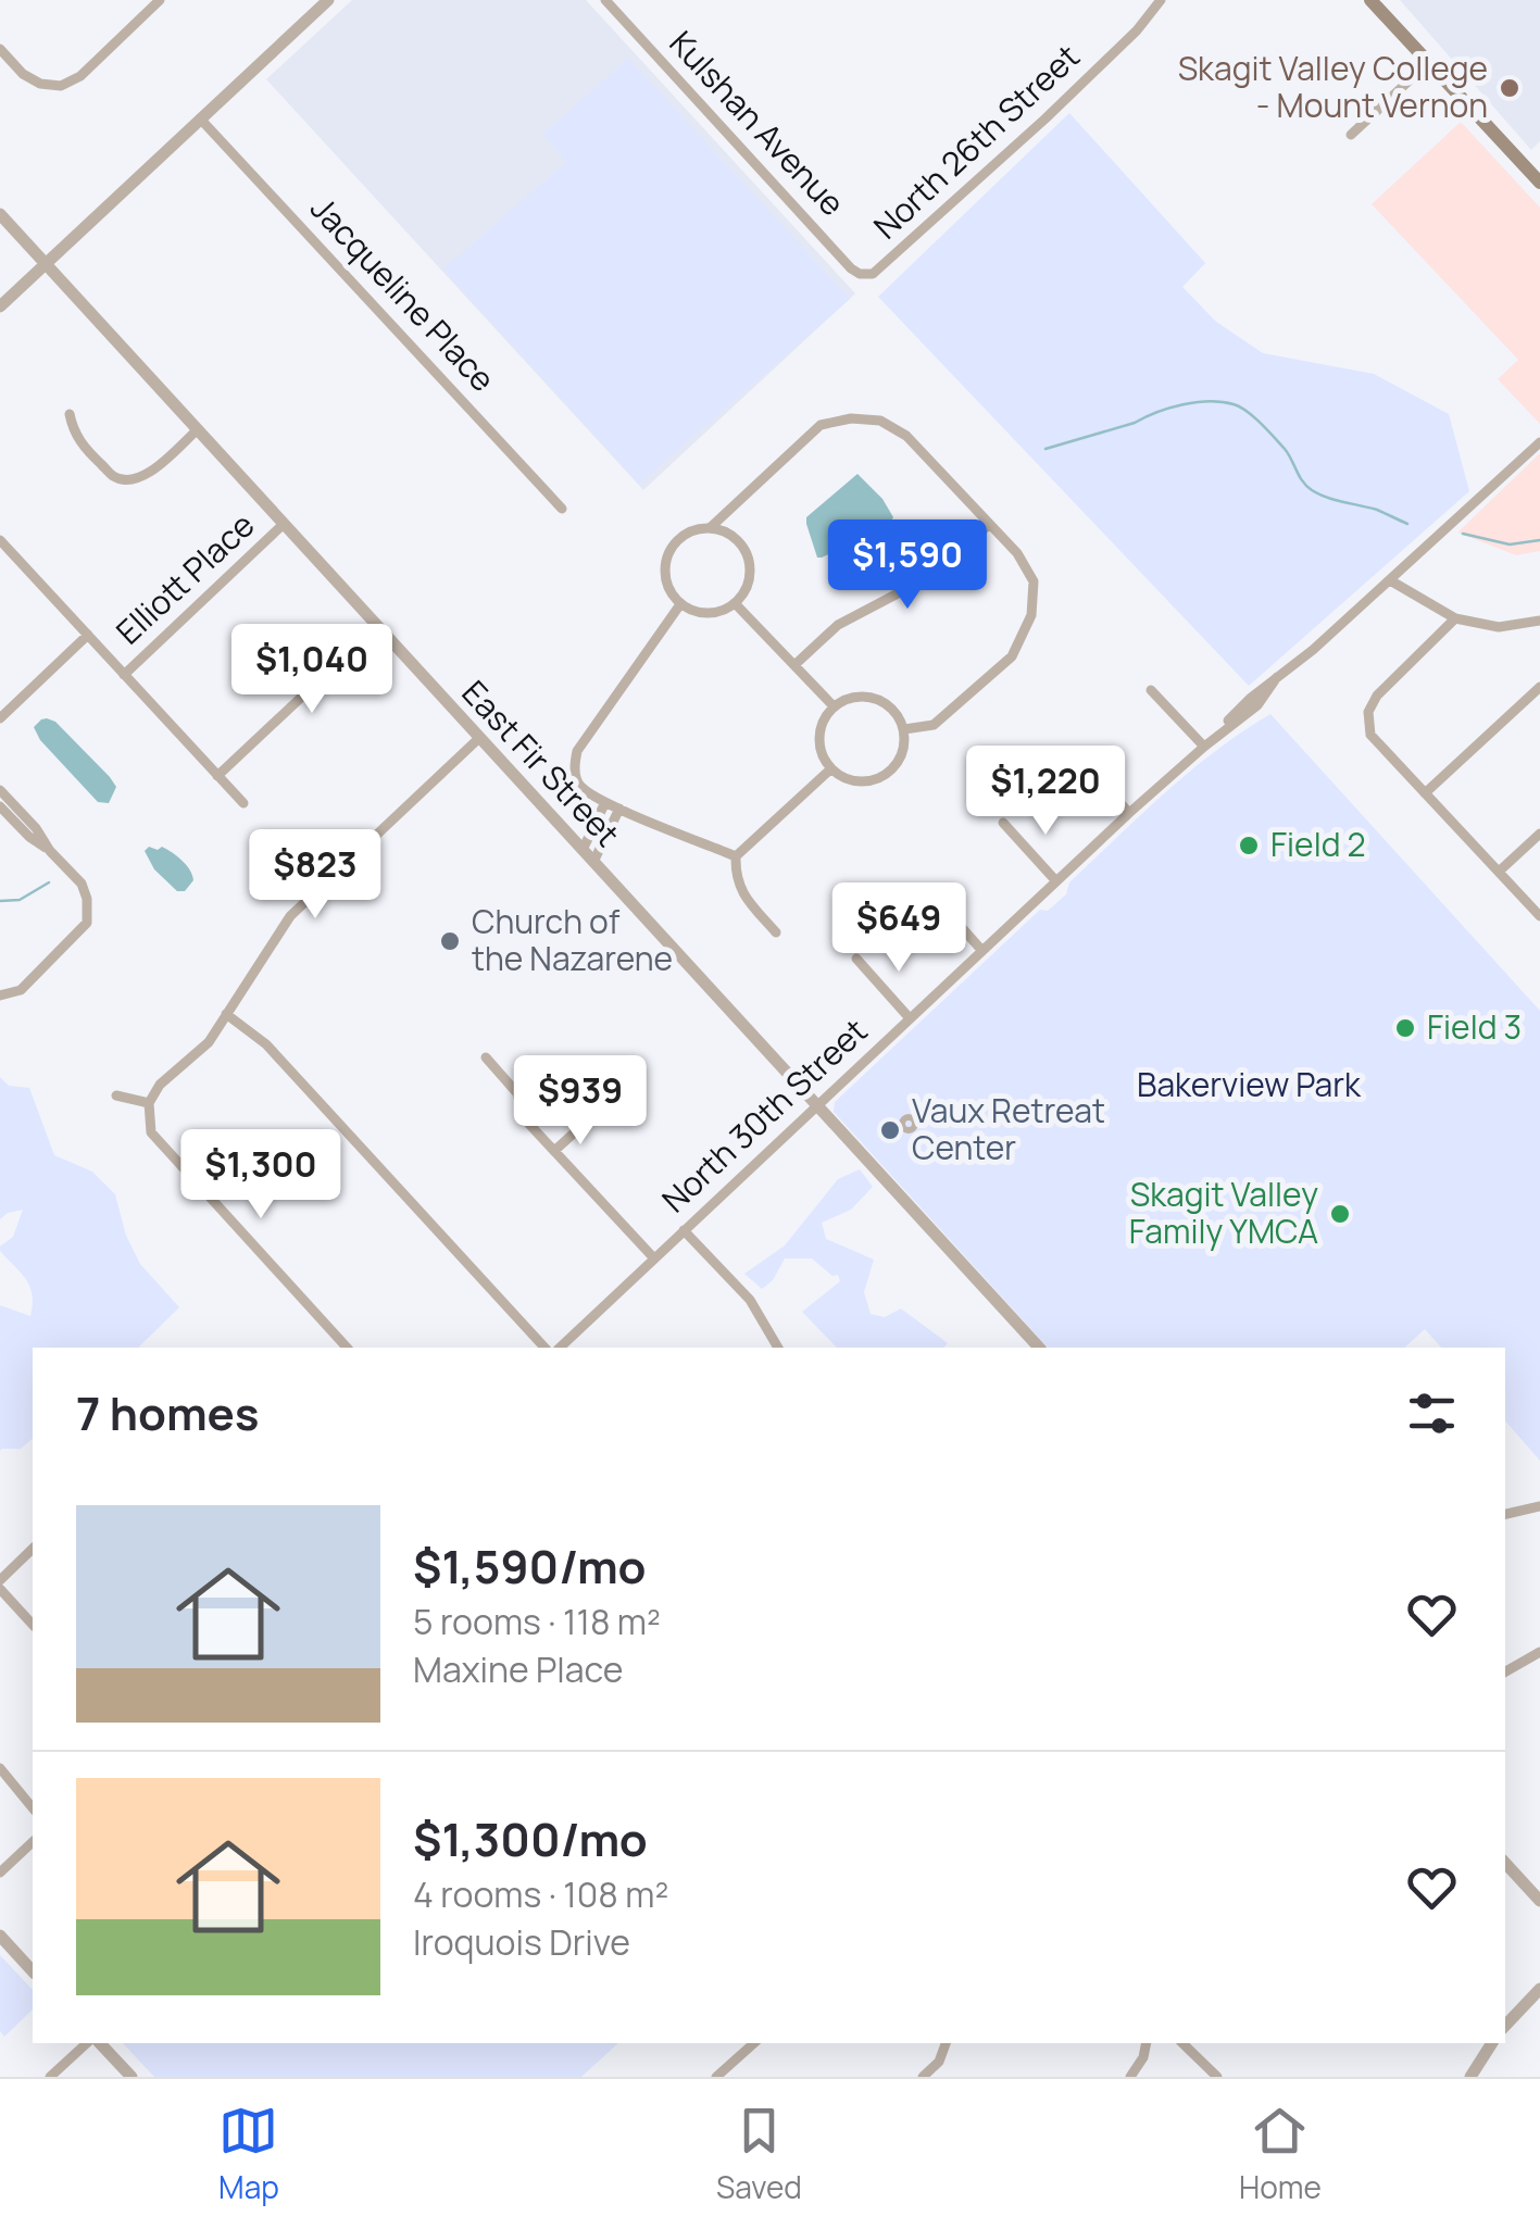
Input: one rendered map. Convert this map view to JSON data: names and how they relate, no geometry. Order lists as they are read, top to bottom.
{
  "streets": {
    "street": [
      "Kulshan Avenue",
      "North 26th Street",
      "Jacqueline Place",
      "Elliott Place",
      "East Fir Street",
      "North 30th Street"
    ]
  },
  "crossings": [
    ["Kulshan Avenue", "North 26th Street"],
    ["Elliott Place", "East Fir Street"],
    ["East Fir Street", "North 30th Street"]
  ],
  "parks": ["Bakerview Park"],
  "places": [
    "Skagit Valley College - Mount Vernon",
    "Field 2",
    "Church of the Nazarene",
    "Field 3",
    "Vaux Retreat Center",
    "Skagit Valley Family YMCA"
  ],
  "page": {
    "price": [
      "$1,590",
      "$1,040",
      "$1,220",
      "$823",
      "$649",
      "$939",
      "$1,300"
    ],
    "heading": "7 homes",
    "list": [
      {
        "name": "$1,590/mo",
        "note": "5 rooms · 118 m² · Maxine Place"
      },
      {
        "name": "$1,300/mo",
        "note": "4 rooms · 108 m² · Iroquois Drive"
      }
    ],
    "tabs": ["Map", "Saved", "Home"]
  }
}
